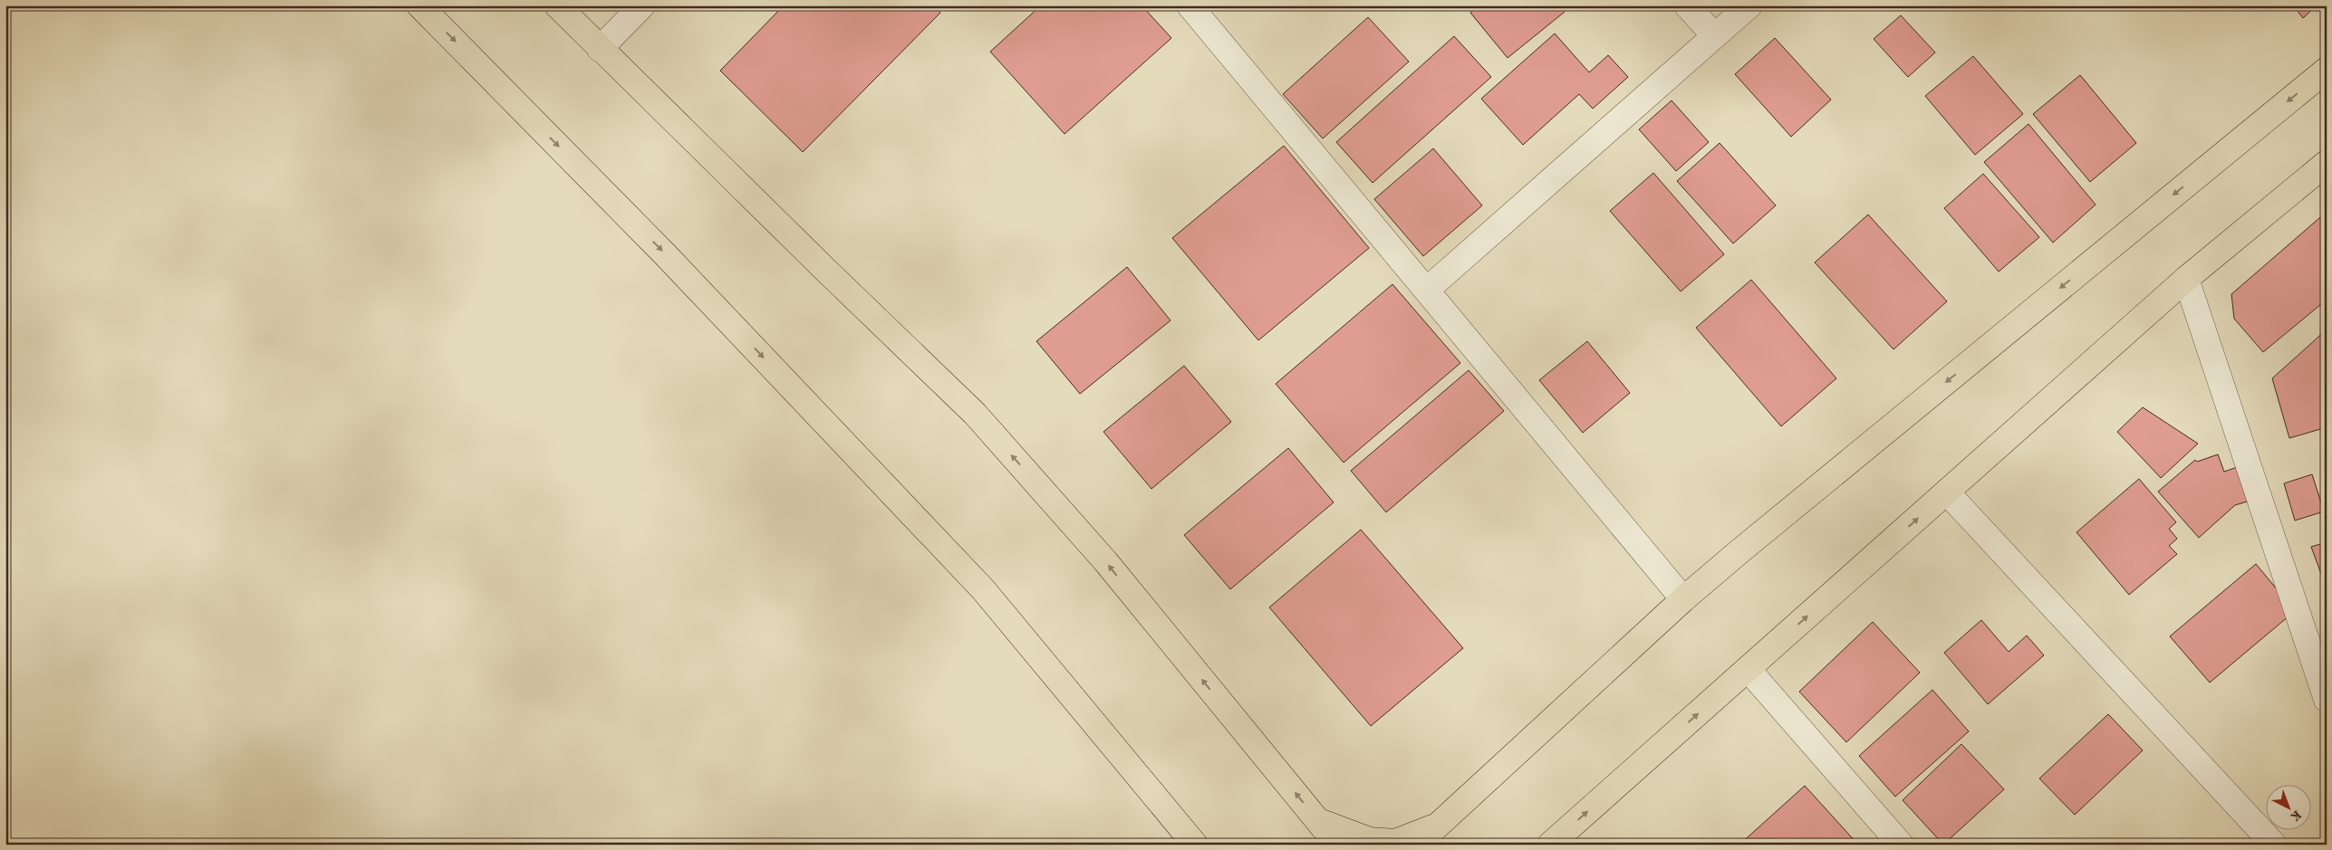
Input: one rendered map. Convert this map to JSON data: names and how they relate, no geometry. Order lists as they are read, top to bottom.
{
  "north": "bottom right"
}
